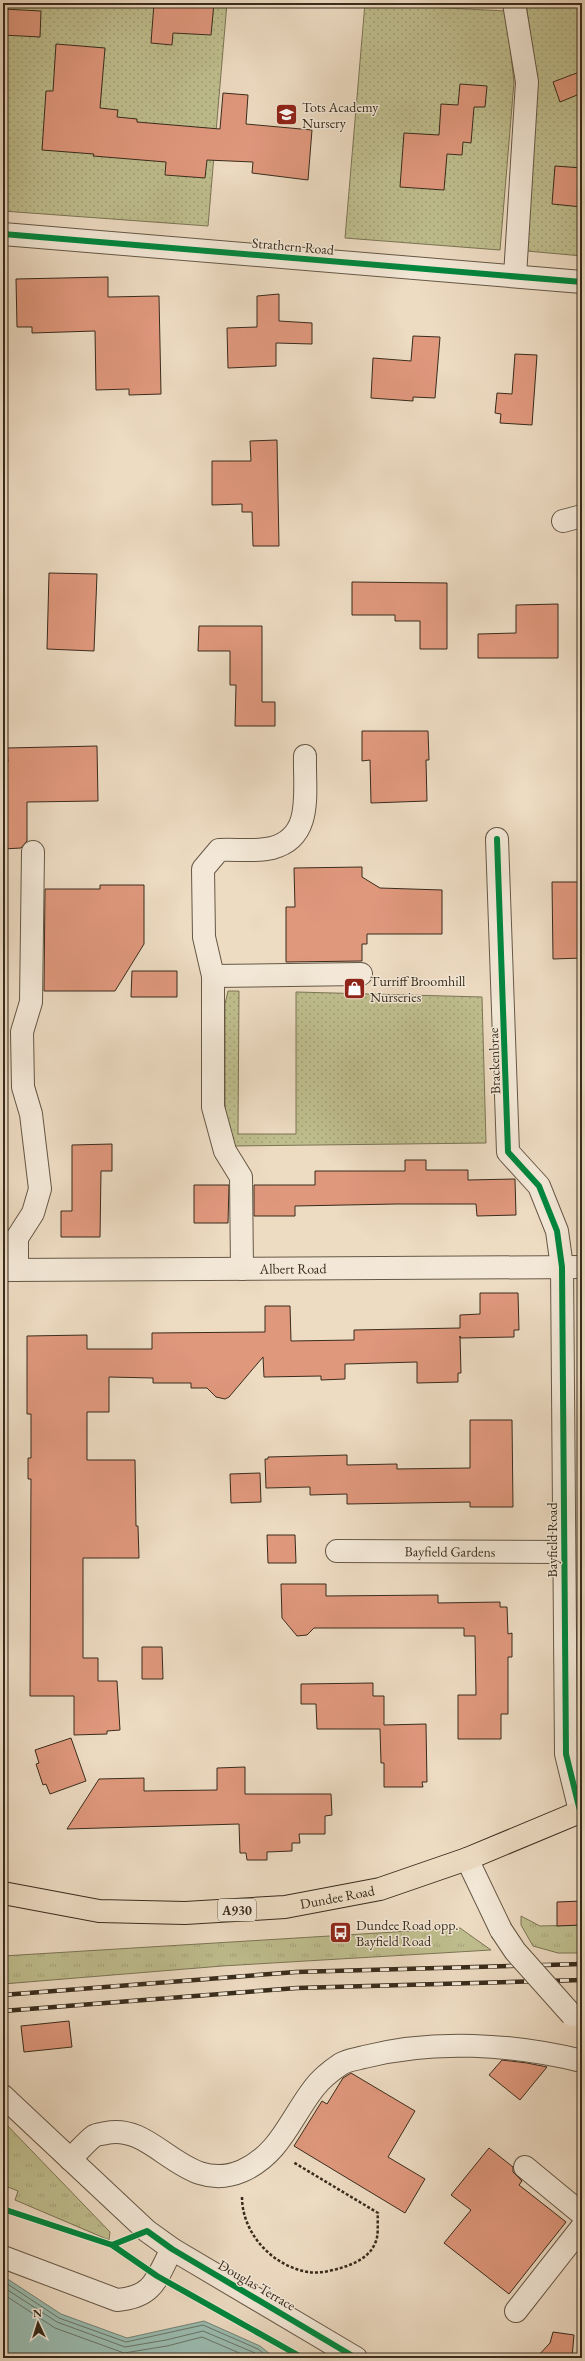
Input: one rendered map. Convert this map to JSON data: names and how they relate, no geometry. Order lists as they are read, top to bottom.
{
  "streets": {
    "main road": ["Dundee Road", "A930"],
    "street": [
      "Strathern Road",
      "Brackenbrae",
      "Albert Road",
      "Bayfield Road",
      "Bayfield Gardens",
      "Douglas Terrace"
    ]
  },
  "crossings": [
    ["Brackenbrae", "Albert Road"],
    ["Brackenbrae", "Bayfield Road"],
    ["Albert Road", "Bayfield Road"],
    ["Bayfield Road", "Bayfield Gardens"],
    ["Bayfield Road", "A930"],
    ["Dundee Road", "A930"]
  ],
  "places": {
    "school or university": ["Tots Academy Nursery"],
    "shop": ["Turriff Broomhill Nurseries"],
    "bus stop": ["Dundee Road opp. Bayfield Road"]
  },
  "north": "top"
}
